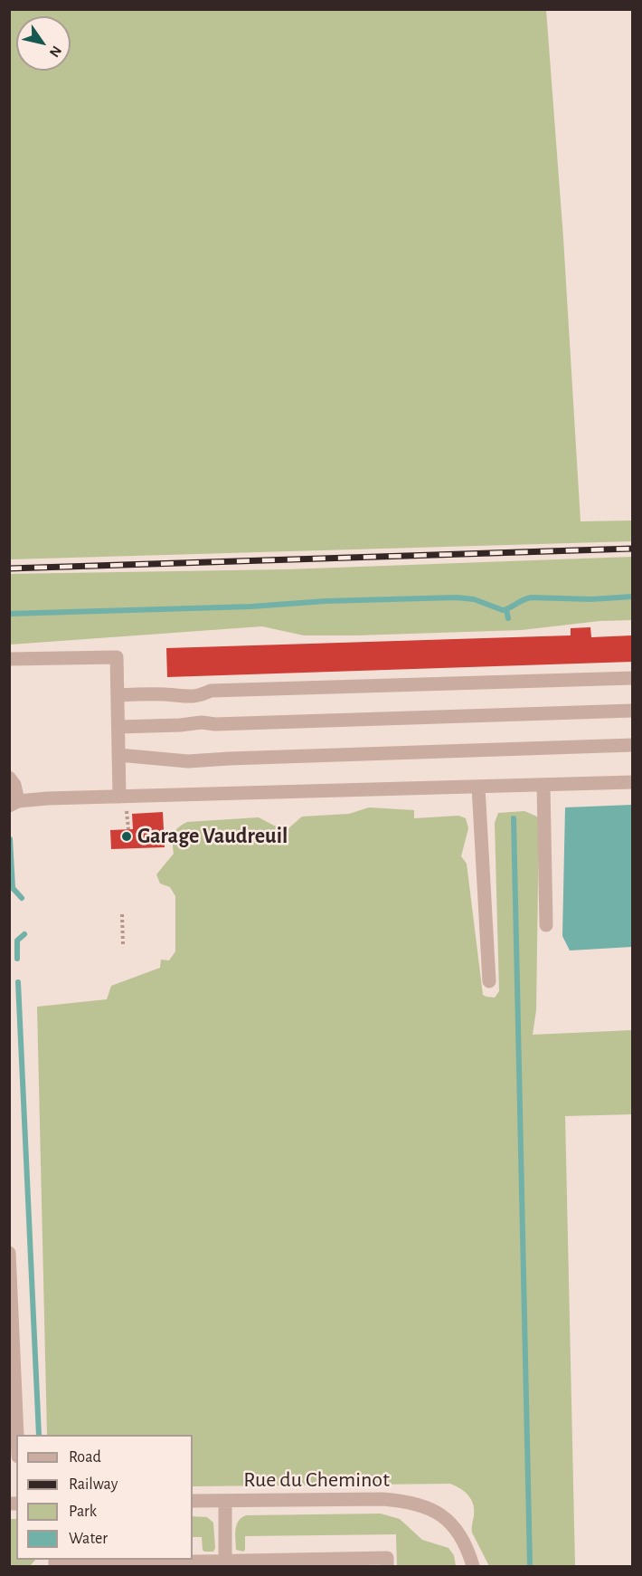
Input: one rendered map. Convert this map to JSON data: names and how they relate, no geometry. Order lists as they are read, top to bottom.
{
  "streets": {
    "street": ["Rue du Cheminot"]
  },
  "places": ["Garage Vaudreuil"],
  "legend": [
    "Road",
    "Railway",
    "Park",
    "Water"
  ],
  "north": "bottom right"
}
